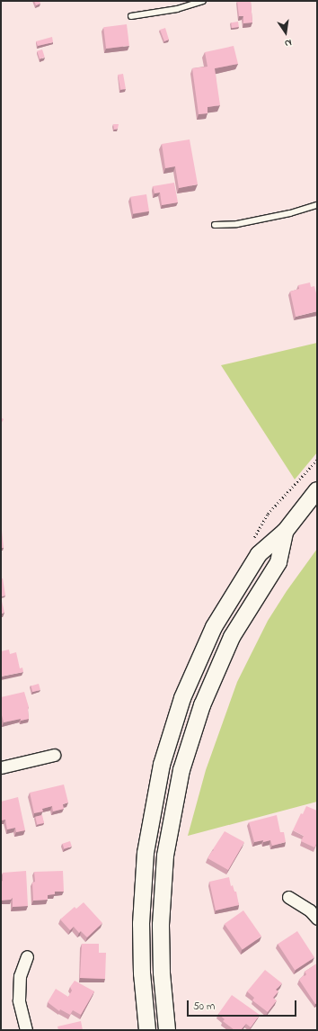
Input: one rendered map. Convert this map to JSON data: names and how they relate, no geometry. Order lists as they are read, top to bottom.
{
  "scale_bar": "50 m",
  "north": "bottom"
}
